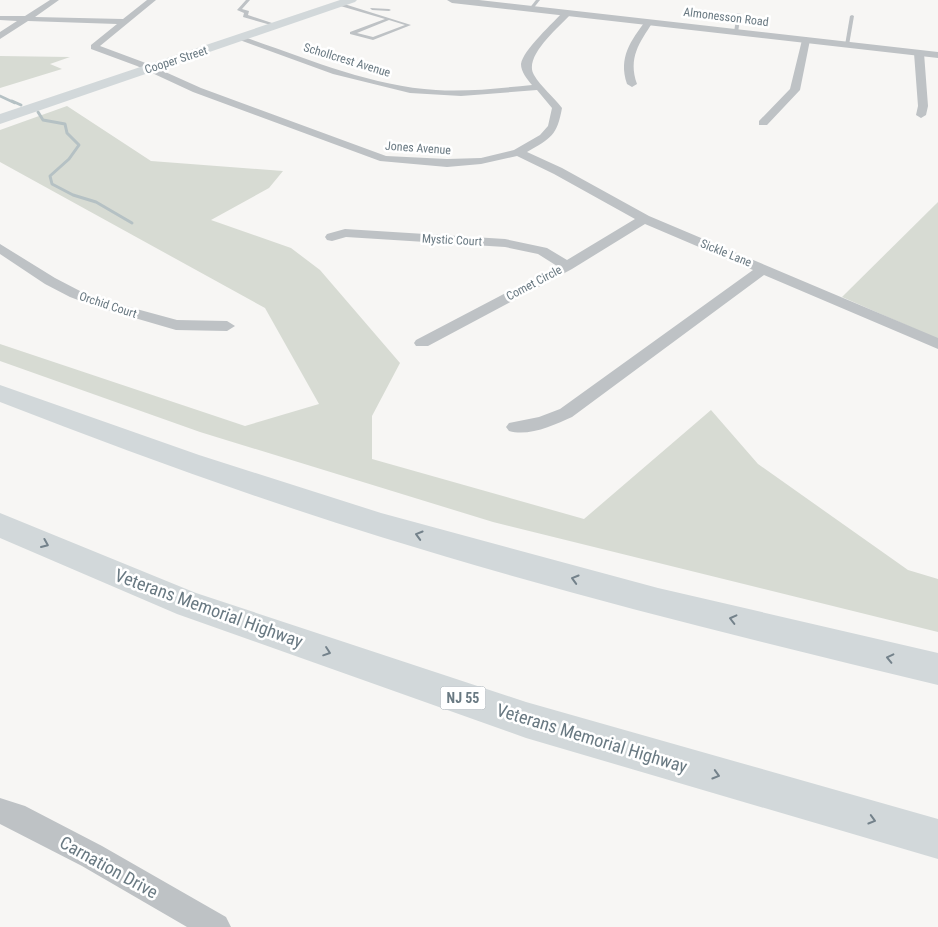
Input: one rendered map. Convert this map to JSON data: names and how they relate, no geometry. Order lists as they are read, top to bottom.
{
  "streets": {
    "main road": ["Cooper Street", "Veterans Memorial Highway", "NJ 55"],
    "street": [
      "Almonesson Road",
      "Schollcrest Avenue",
      "Jones Avenue",
      "Mystic Court",
      "Sickle Lane",
      "Comet Circle",
      "Orchid Court",
      "Carnation Drive"
    ]
  },
  "crossings": [
    ["Almonesson Road", "Jones Avenue"],
    ["Cooper Street", "Schollcrest Avenue"],
    ["Cooper Street", "Jones Avenue"],
    ["Schollcrest Avenue", "Jones Avenue"],
    ["Jones Avenue", "Sickle Lane"],
    ["Mystic Court", "Comet Circle"],
    ["Sickle Lane", "Comet Circle"]
  ]
}
